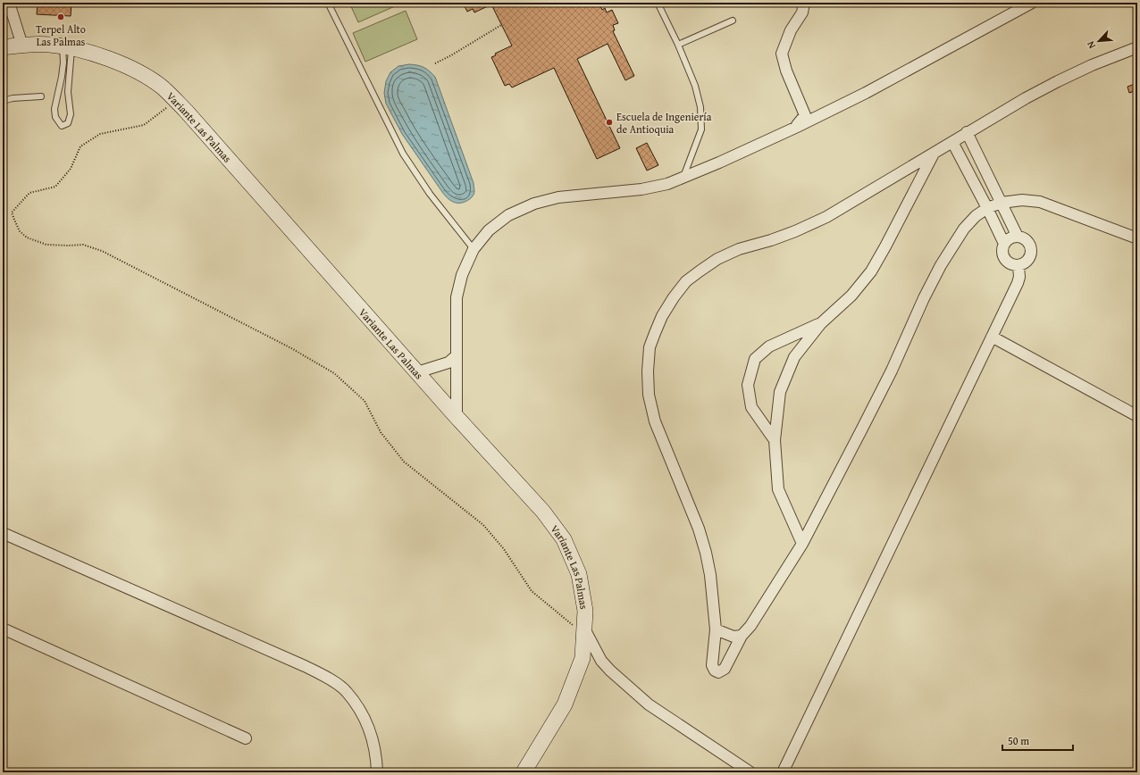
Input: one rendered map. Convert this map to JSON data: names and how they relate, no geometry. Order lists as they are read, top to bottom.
{
  "streets": {
    "main road": ["Variante Las Palmas"]
  },
  "places": ["Terpel Alto Las Palmas", "Escuela de Ingeniería de Antioquia"],
  "scale_bar": "50 m",
  "north": "bottom left"
}
